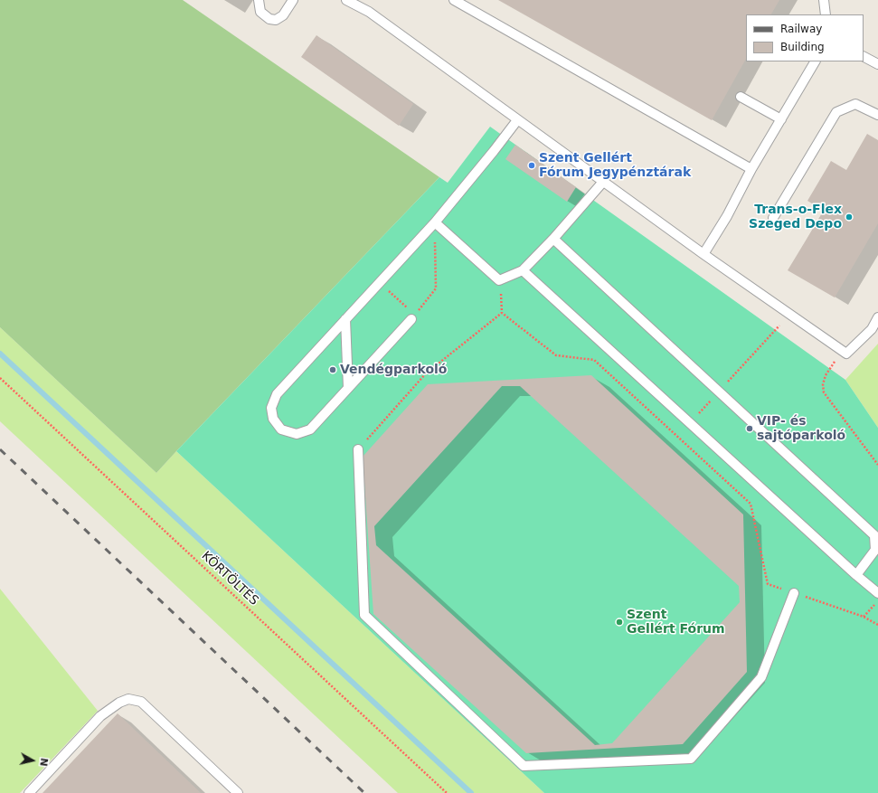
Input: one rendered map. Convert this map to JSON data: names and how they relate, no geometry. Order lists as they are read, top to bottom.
{
  "streets": {
    "path": ["KÖRTÖLTÉS"]
  },
  "places": [
    "Szent Gellért Fórum Jegypénztárak",
    "Trans-o-Flex Szeged Depo",
    "Vendégparkoló",
    "VIP- és sajtóparkoló",
    "Szent Gellért Fórum"
  ],
  "legend": ["Railway", "Building"],
  "north": "right"
}
